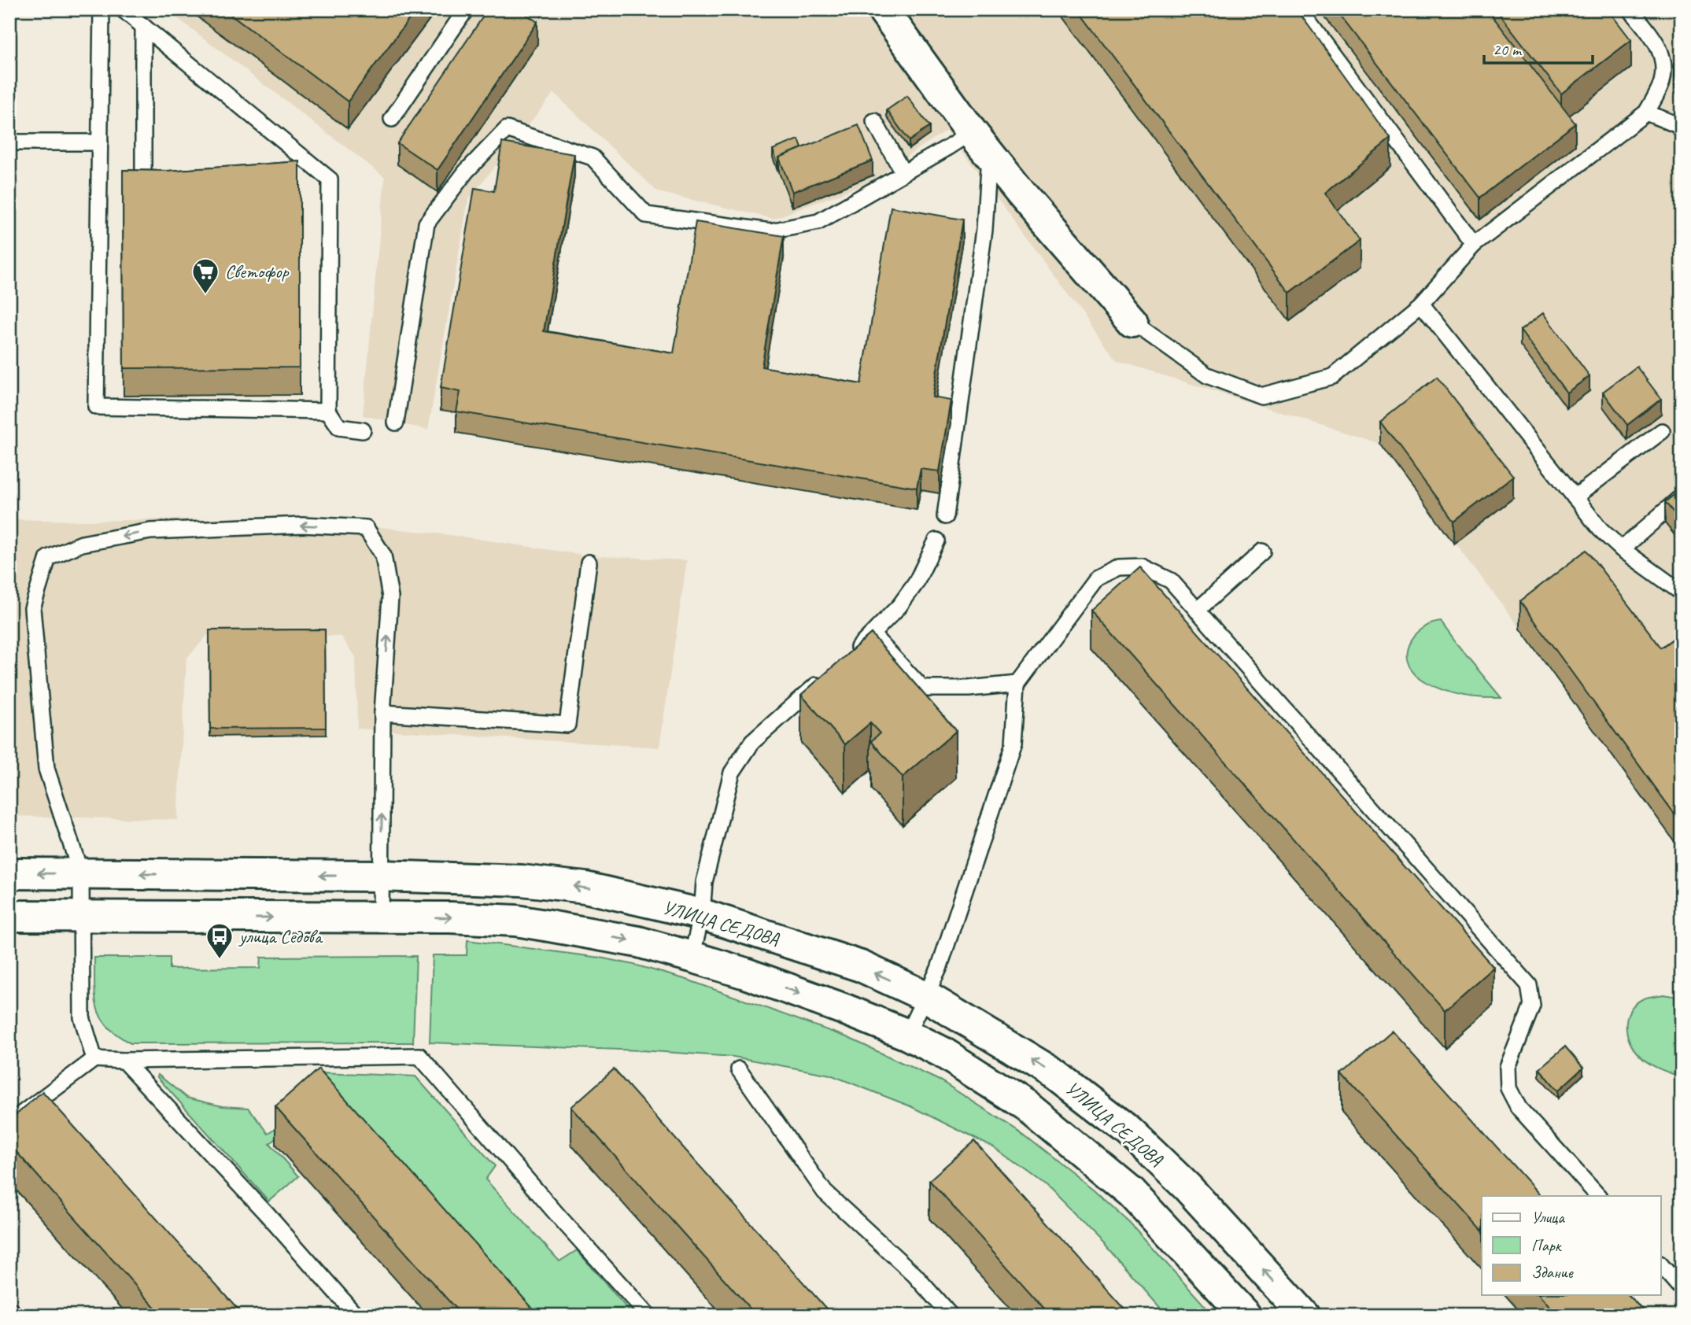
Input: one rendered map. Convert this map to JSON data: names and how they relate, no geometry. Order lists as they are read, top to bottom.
{
  "streets": {
    "main road": ["УЛИЦА СЕДОВА"]
  },
  "places": {
    "supermarket": ["Светофор"],
    "bus stop": ["улица Седова"]
  },
  "legend": ["Улица", "Парк", "Здание"],
  "scale_bar": "20 m"
}
